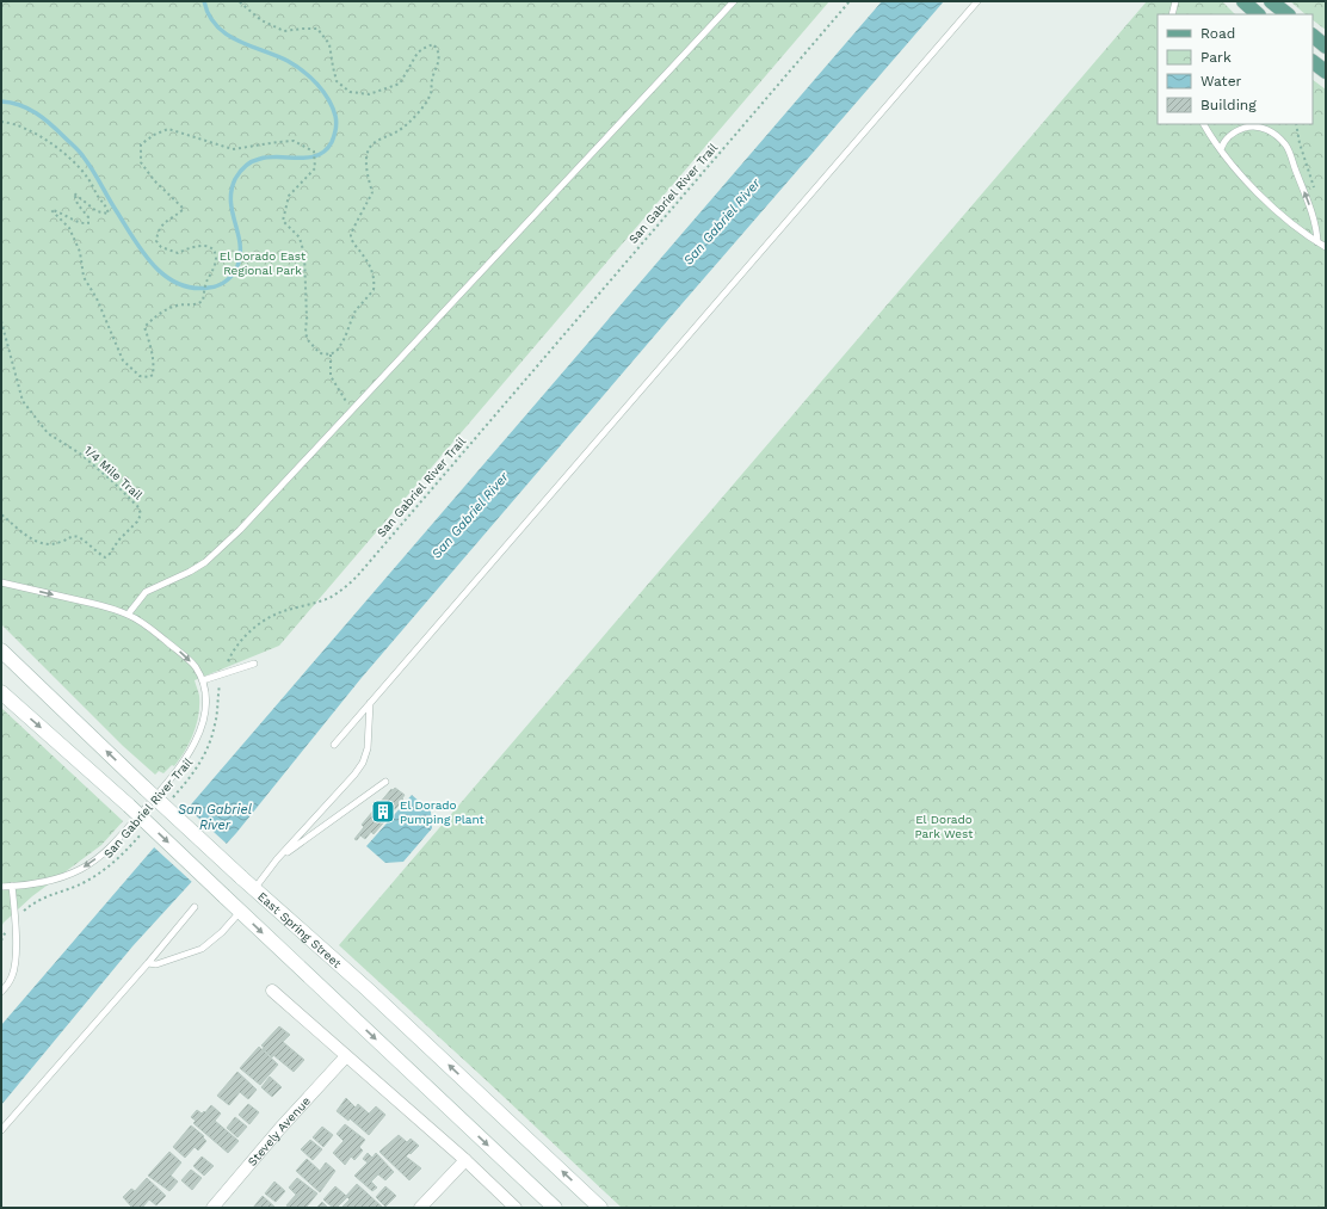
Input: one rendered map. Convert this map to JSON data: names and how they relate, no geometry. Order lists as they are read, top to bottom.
{
  "streets": {
    "main road": ["East Spring Street"],
    "street": ["Stevely Avenue"],
    "path": ["San Gabriel River Trail", "1/4 Mile Trail"]
  },
  "water": ["San Gabriel River"],
  "parks": ["El Dorado East Regional Park", "El Dorado Park West"],
  "places": {
    "building": ["El Dorado Pumping Plant"]
  },
  "legend": [
    "Road",
    "Park",
    "Water",
    "Building"
  ]
}
